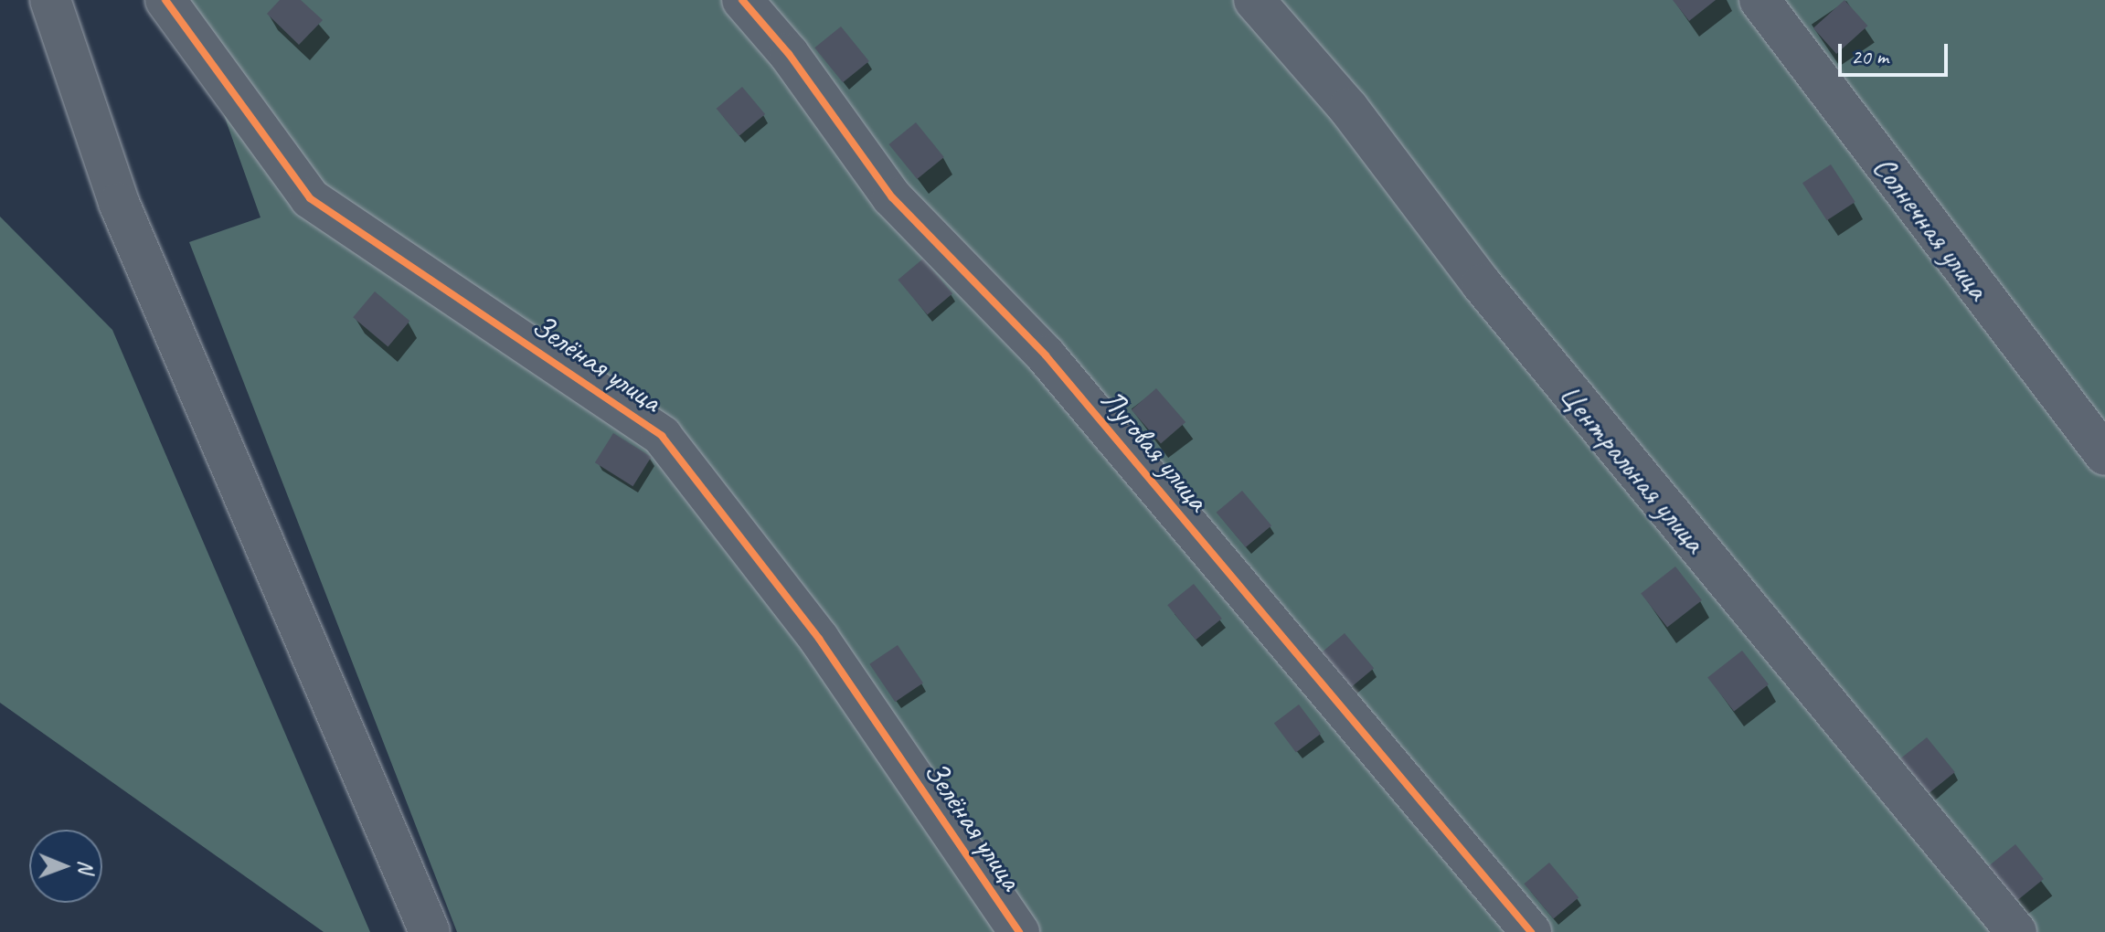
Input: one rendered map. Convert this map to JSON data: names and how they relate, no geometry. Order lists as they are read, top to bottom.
{
  "streets": {
    "street": [
      "Солнечная улица",
      "Зелёная улица",
      "Луговая улица",
      "Центральная улица"
    ]
  },
  "scale_bar": "20 m",
  "north": "right"
}
